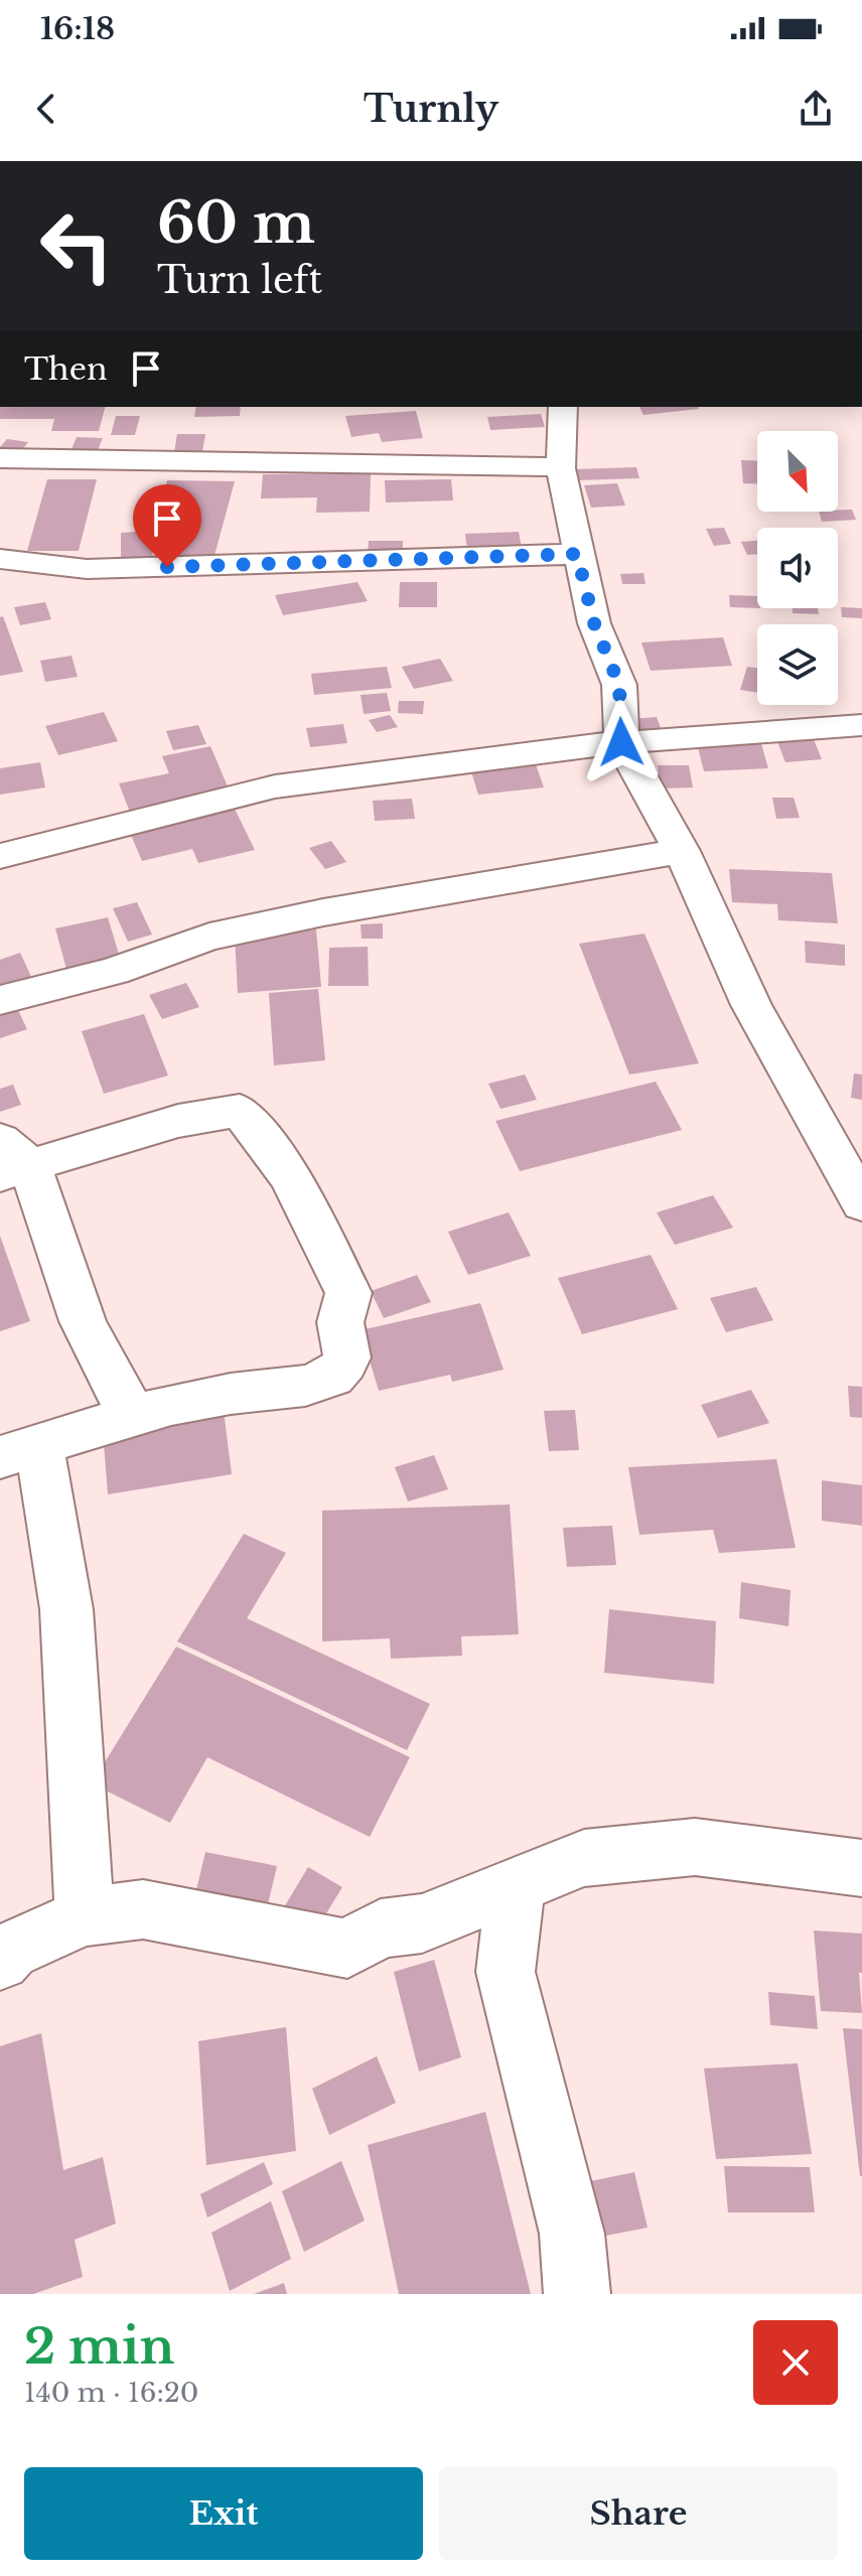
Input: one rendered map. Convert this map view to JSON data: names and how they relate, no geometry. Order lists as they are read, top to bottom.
{
  "north": "bottom right",
  "page": {
    "status": "16:18",
    "header": "Turnly",
    "turn": ["60 m", "Turn left"],
    "then": "Then",
    "heading": ["2 min", "140 m · 16:20"],
    "buttons": ["Exit", "Share"]
  }
}
